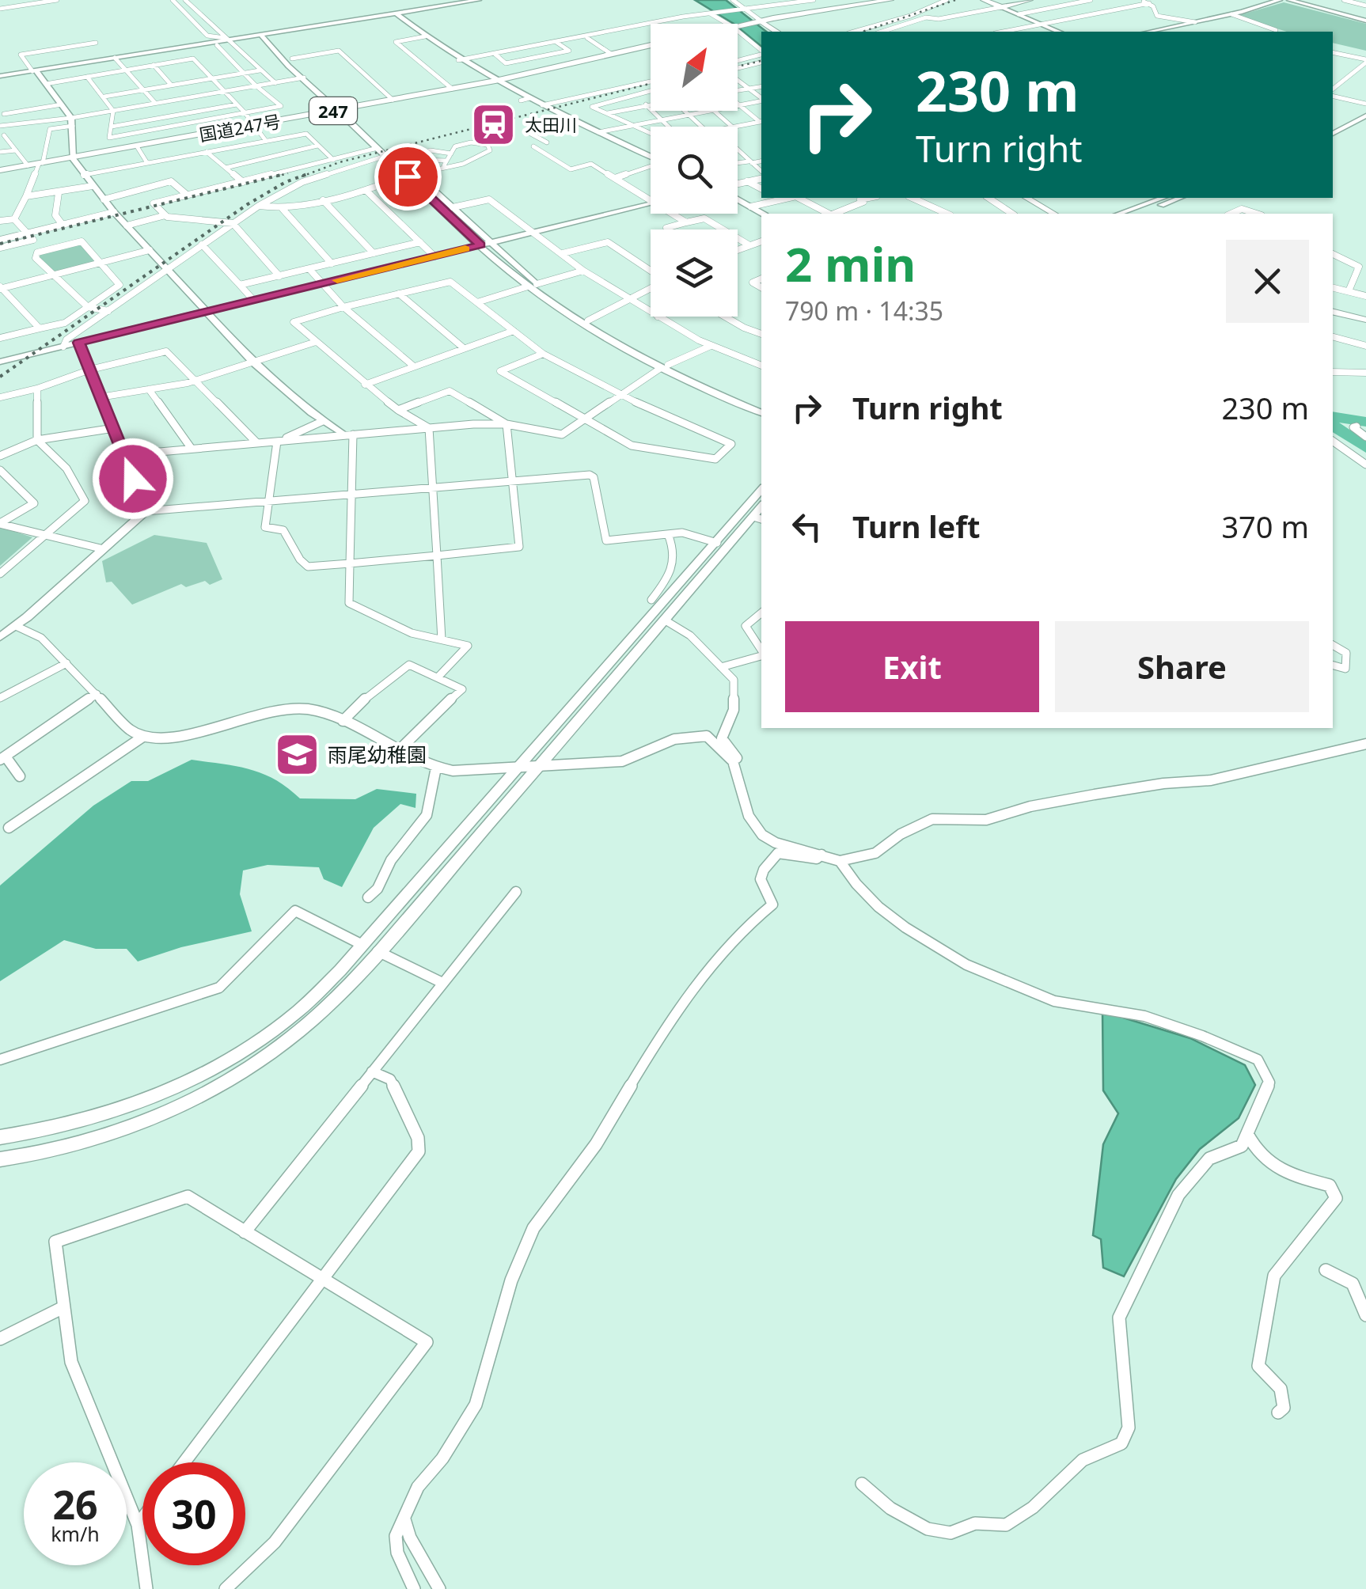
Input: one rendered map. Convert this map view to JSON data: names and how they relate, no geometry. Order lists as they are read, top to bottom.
{
  "streets": {
    "highway": ["247", "国道247号"]
  },
  "places": {
    "station": ["太田川"],
    "school or university": ["雨尾幼稚園"]
  },
  "north": "top right",
  "page": {
    "turn": ["230 m", "Turn right"],
    "heading": ["2 min", "790 m · 14:35"],
    "list": [
      {
        "name": "Turn right",
        "value": "230 m"
      },
      {
        "name": "Turn left",
        "value": "370 m"
      }
    ],
    "buttons": ["Exit", "Share"],
    "speed": "26 km/h",
    "limit": "30"
  }
}
